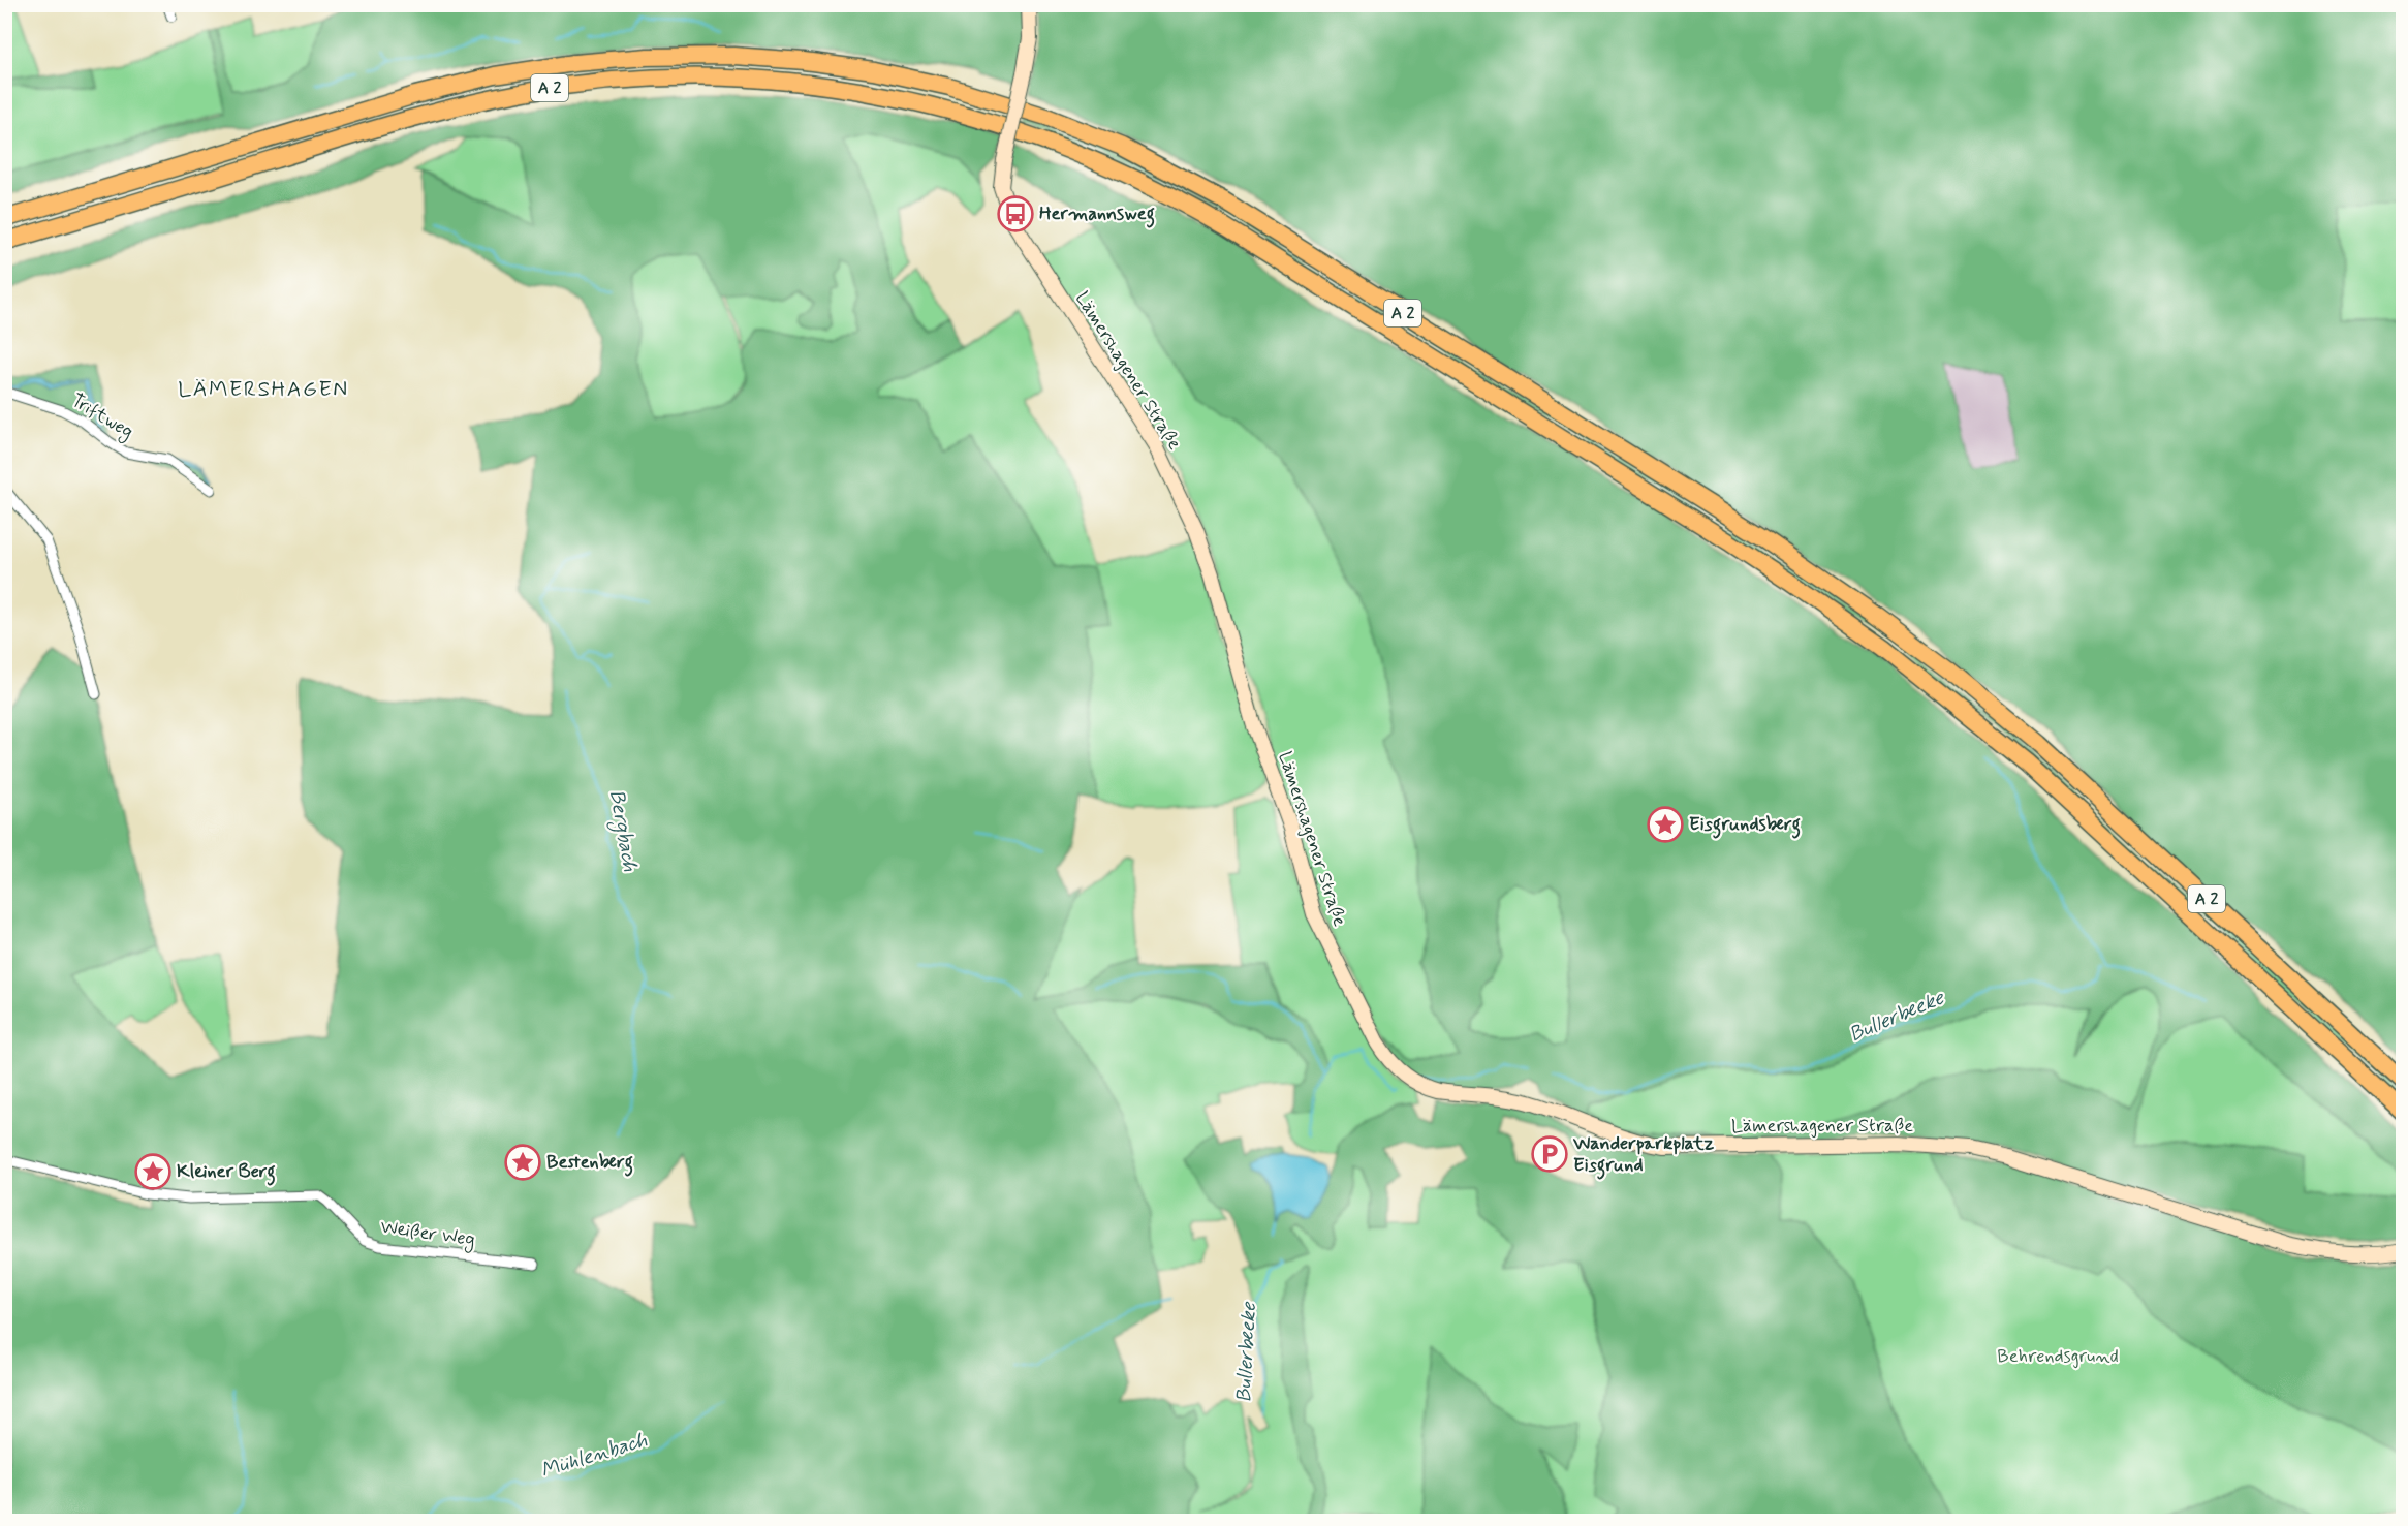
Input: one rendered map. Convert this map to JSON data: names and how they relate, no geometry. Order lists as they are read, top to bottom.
{
  "streets": {
    "highway": ["A 2"],
    "main road": ["Lämershagener Straße"],
    "street": ["Triftweg", "Weißer Weg"]
  },
  "districts": ["LÄMERSHAGEN"],
  "water": ["Bergbach", "Bullerbeeke", "Mühlenbach"],
  "parks": ["Behrendsgrund"],
  "places": {
    "bus stop": ["Hermannsweg"],
    "place": ["Eisgrundsberg", "Bestenberg", "Kleiner Berg"],
    "parking": ["Wanderparkplatz Eisgrund"]
  }
}
